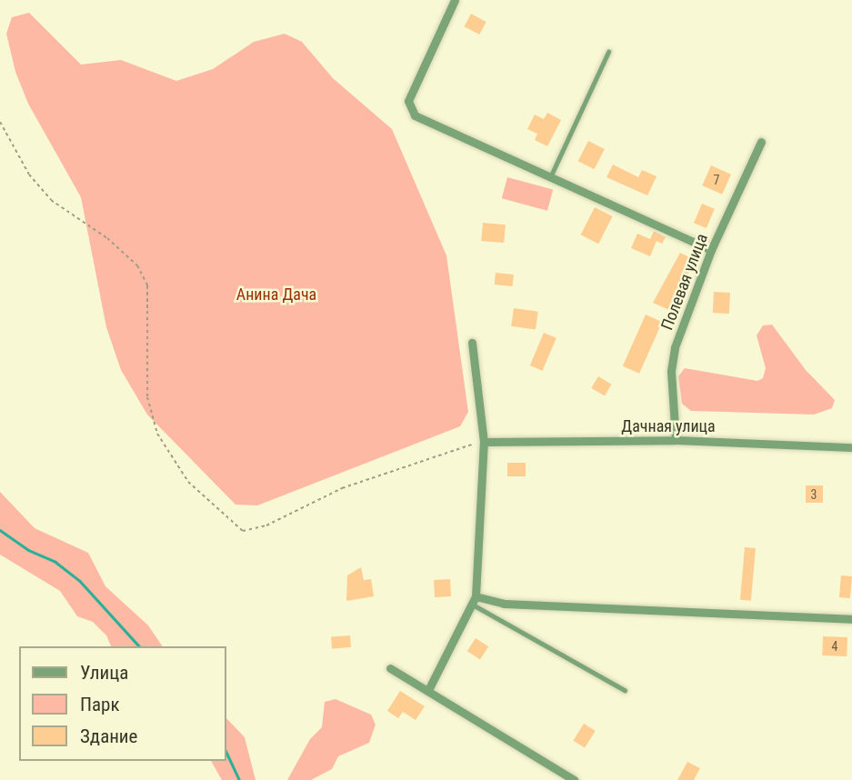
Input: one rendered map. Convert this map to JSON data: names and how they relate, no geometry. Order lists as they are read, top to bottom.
{
  "streets": {
    "street": ["Полевая улица", "Дачная улица"]
  },
  "crossings": [
    ["Полевая улица", "Дачная улица"]
  ],
  "parks": ["Анина Дача"],
  "house_numbers": ["7", "3", "4"],
  "legend": ["Улица", "Парк", "Здание"]
}
